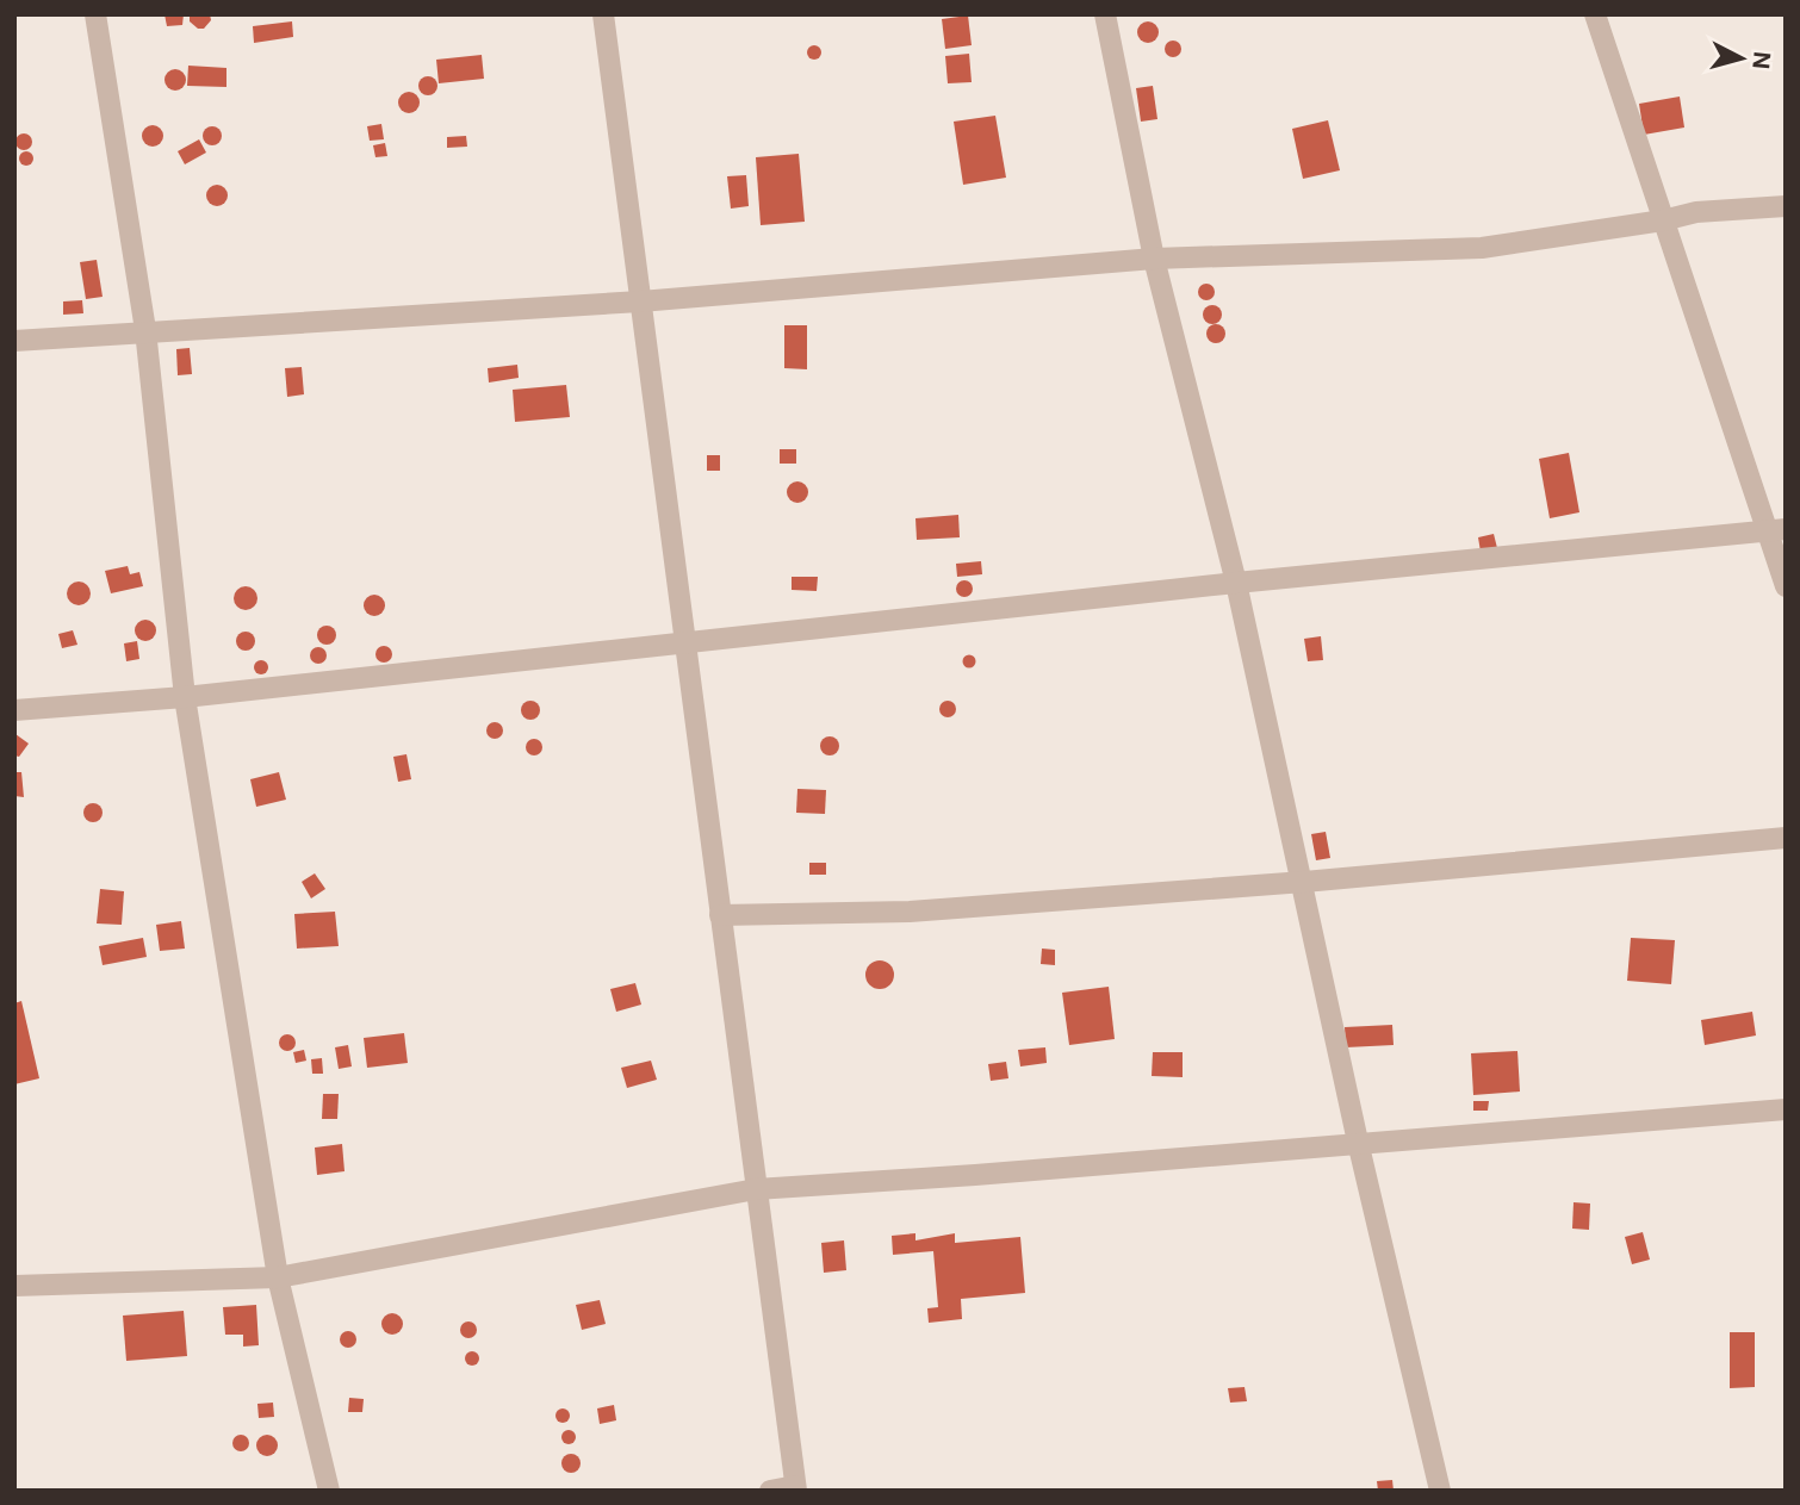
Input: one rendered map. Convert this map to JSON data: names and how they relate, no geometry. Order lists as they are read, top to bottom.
{
  "north": "right"
}
